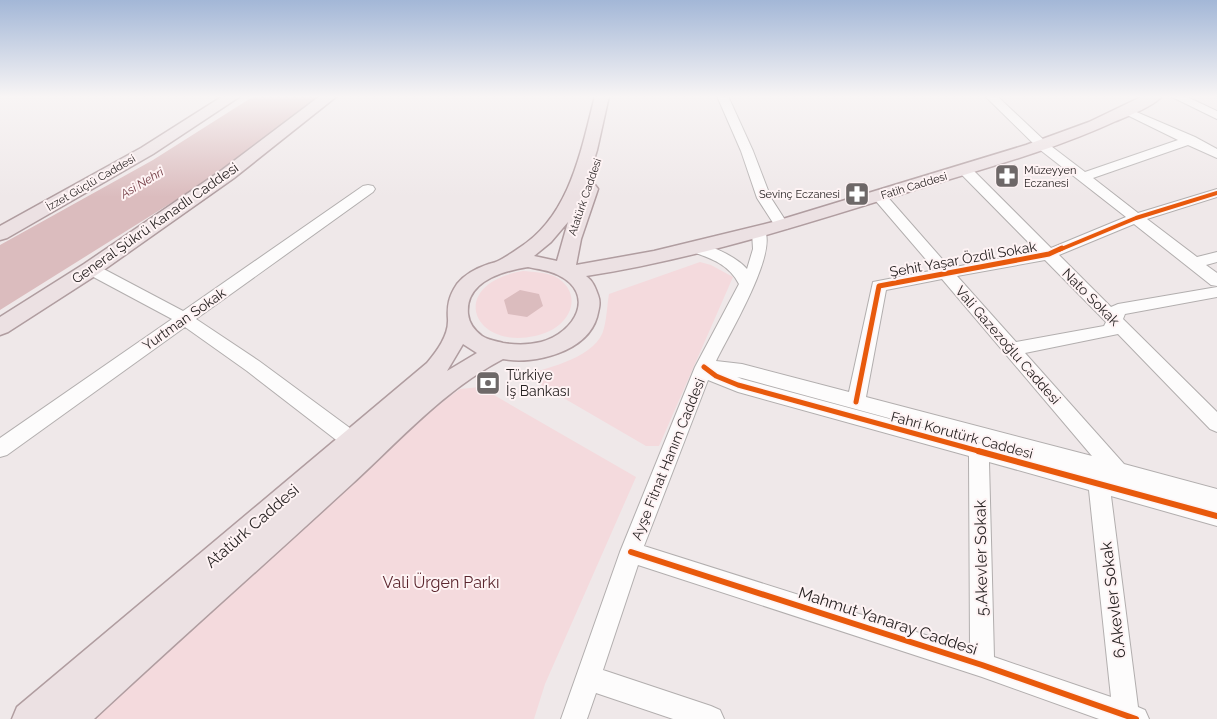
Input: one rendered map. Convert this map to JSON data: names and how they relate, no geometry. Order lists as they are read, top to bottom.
{
  "streets": {
    "main road": [
      "İzzet Güçlü Caddesi",
      "Fatih Caddesi",
      "Atatürk Caddesi",
      "General Şükrü Kanadlı Caddesi"
    ],
    "street": [
      "Şehit Yaşar Özdil Sokak",
      "Nato Sokak",
      "Yurtman Sokak",
      "Vali Gazezoğlu Caddesi",
      "Fahri Korutürk Caddesi",
      "Ayşe Fitnat Hanım Caddesi",
      "5.Akevler Sokak",
      "6.Akevler Sokak",
      "Mahmut Yanaray Caddesi"
    ]
  },
  "crossings": [
    ["Fatih Caddesi", "Atatürk Caddesi"],
    ["Fatih Caddesi", "Nato Sokak"],
    ["Fatih Caddesi", "Vali Gazezoğlu Caddesi"],
    ["Fatih Caddesi", "Ayşe Fitnat Hanım Caddesi"],
    ["Şehit Yaşar Özdil Sokak", "Nato Sokak"],
    ["Şehit Yaşar Özdil Sokak", "Vali Gazezoğlu Caddesi"],
    ["Şehit Yaşar Özdil Sokak", "Fahri Korutürk Caddesi"],
    ["Vali Gazezoğlu Caddesi", "Fahri Korutürk Caddesi"],
    ["Vali Gazezoğlu Caddesi", "6.Akevler Sokak"],
    ["Fahri Korutürk Caddesi", "Ayşe Fitnat Hanım Caddesi"],
    ["Fahri Korutürk Caddesi", "5.Akevler Sokak"],
    ["Fahri Korutürk Caddesi", "6.Akevler Sokak"],
    ["Ayşe Fitnat Hanım Caddesi", "Mahmut Yanaray Caddesi"],
    ["5.Akevler Sokak", "Mahmut Yanaray Caddesi"],
    ["6.Akevler Sokak", "Mahmut Yanaray Caddesi"]
  ],
  "water": ["Asi Nehri"],
  "parks": ["Vali Ürgen Parkı"],
  "places": {
    "pharmacy": ["Müzeyyen Eczanesi", "Sevinç Eczanesi"],
    "bank": ["Türkiye İş Bankası"]
  }
}
